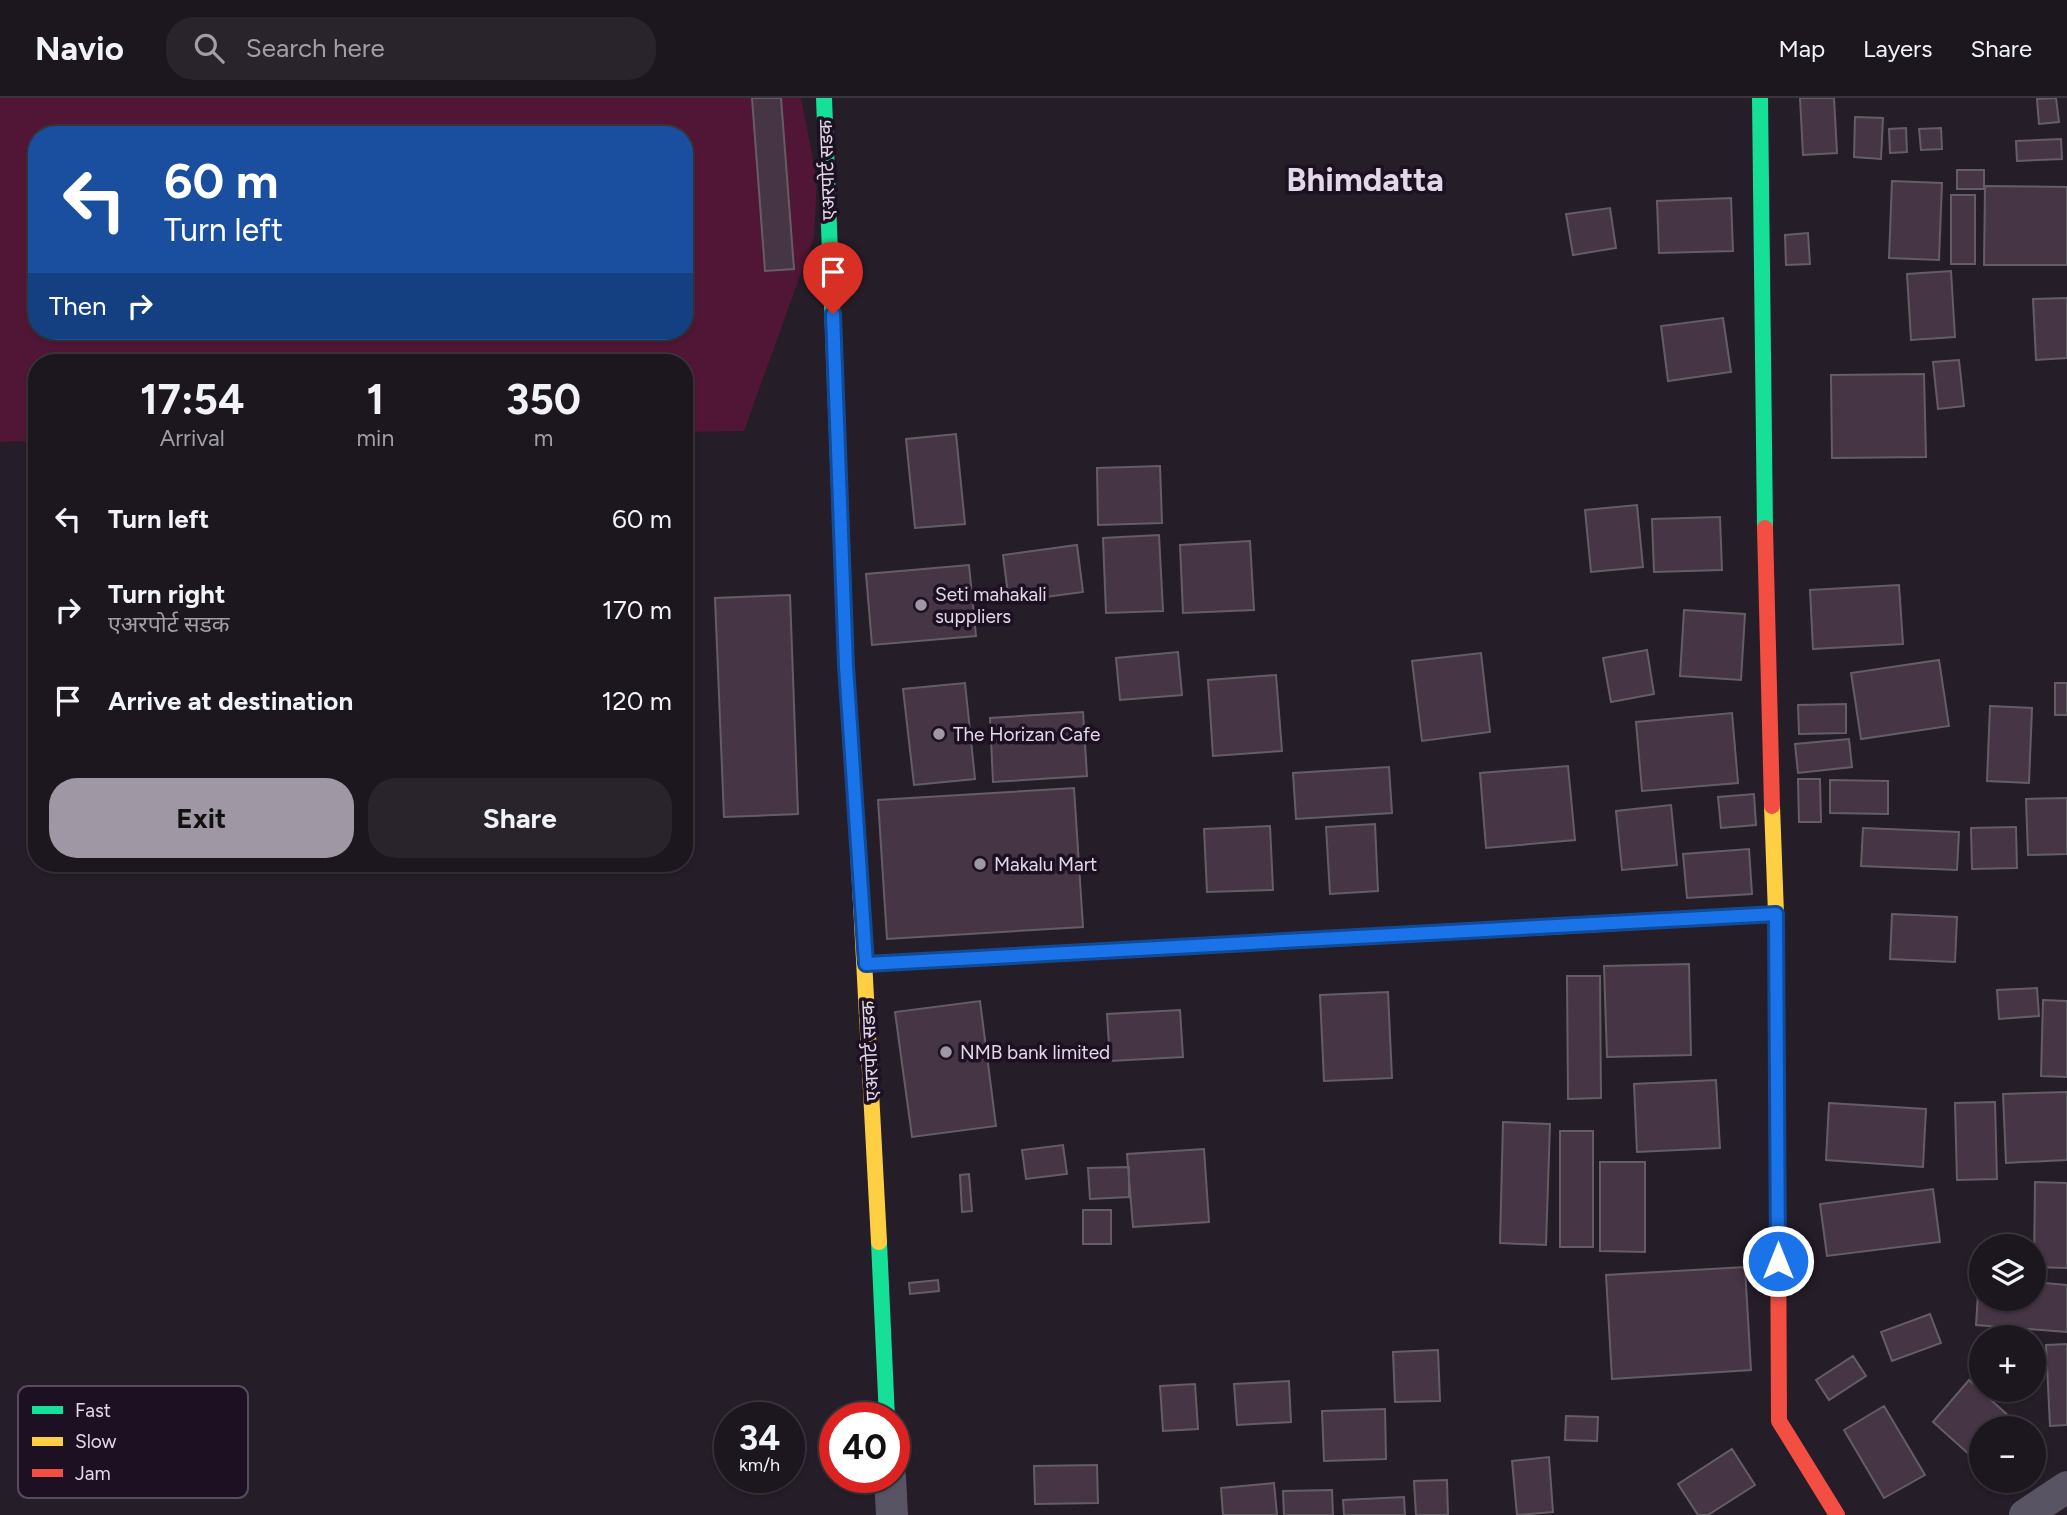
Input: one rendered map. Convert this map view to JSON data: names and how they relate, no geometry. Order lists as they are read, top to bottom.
{
  "streets": {
    "street": ["एअरपोर्ट सडक"]
  },
  "districts": ["Bhimdatta"],
  "places": [
    "Seti mahakali suppliers",
    "The Horizan Cafe",
    "Makalu Mart",
    "NMB bank limited"
  ],
  "legend": ["Fast", "Slow", "Jam"],
  "page": {
    "header": "Navio",
    "search": "Search here",
    "nav": ["Map", "Layers", "Share"],
    "turn": ["60 m", "Turn left"],
    "then": "Then",
    "eta": [
      "17:54",
      "Arrival",
      "1",
      "min",
      "350",
      "m"
    ],
    "list": [
      {
        "name": "Turn left",
        "value": "60 m"
      },
      {
        "name": "Turn right",
        "note": "एअरपोर्ट सडक",
        "value": "170 m"
      },
      {
        "name": "Arrive at destination",
        "value": "120 m"
      }
    ],
    "buttons": ["Exit", "Share"],
    "map_buttons": ["+", "−"],
    "speed": "34 km/h",
    "limit": "40"
  }
}
